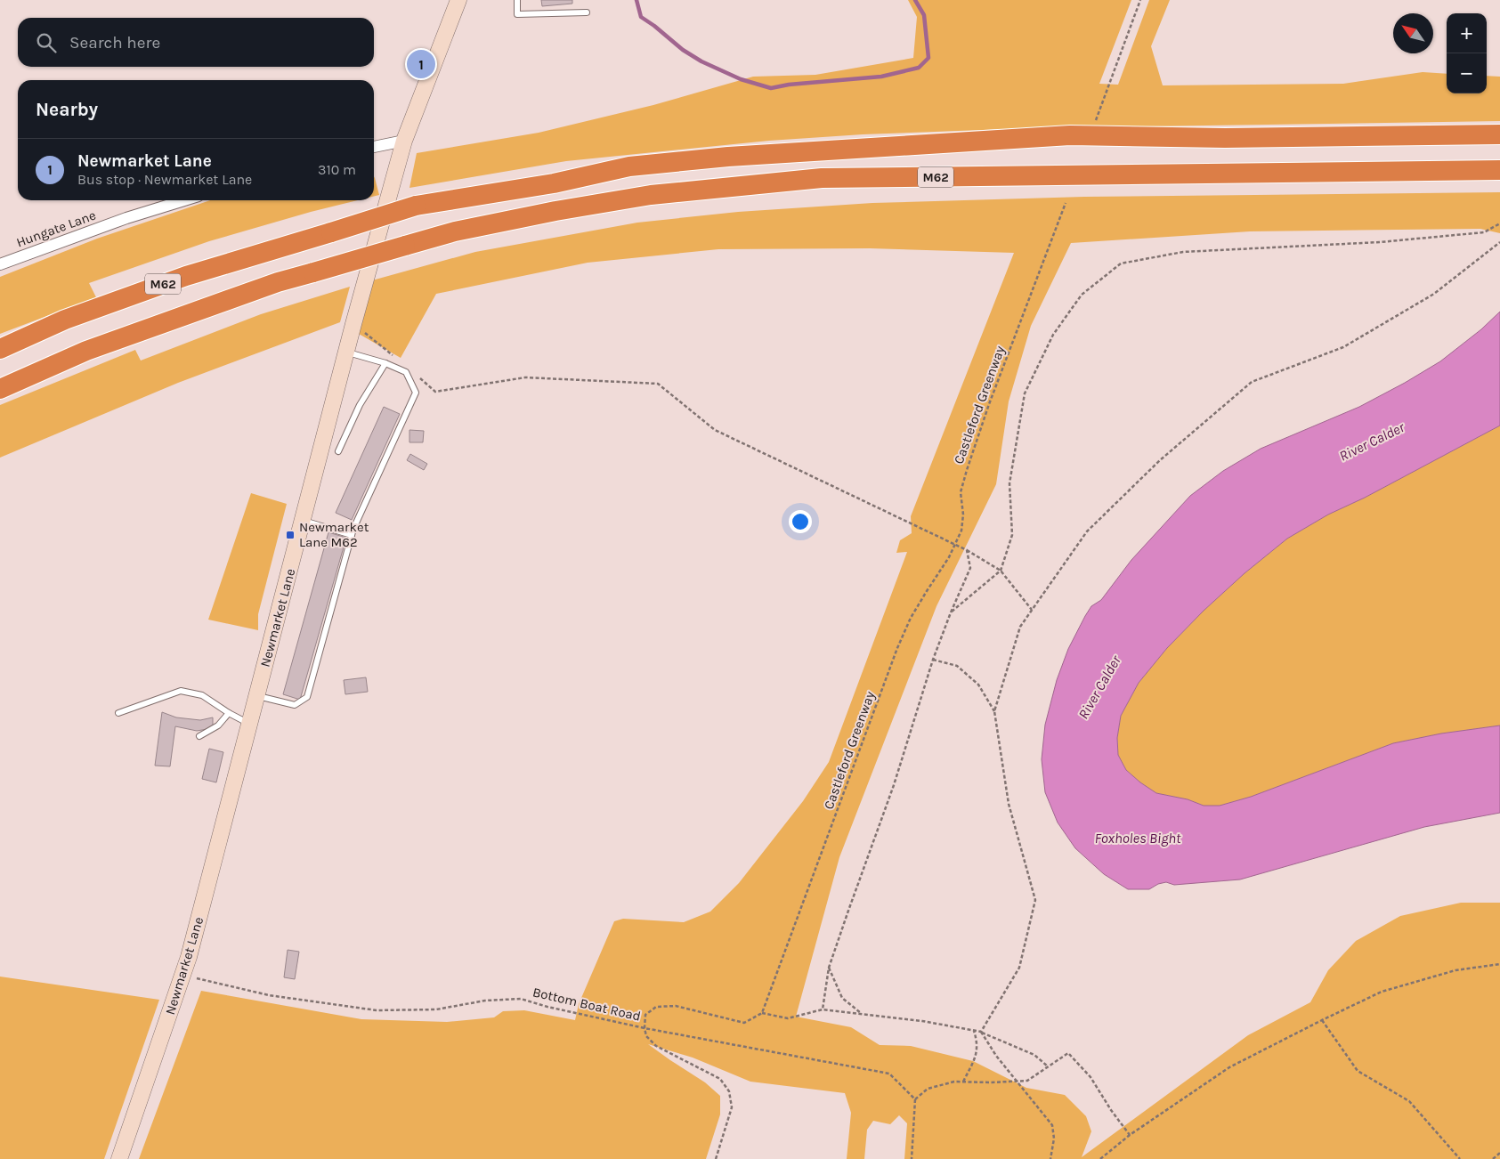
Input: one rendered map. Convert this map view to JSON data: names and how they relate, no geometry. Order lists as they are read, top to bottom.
{
  "streets": {
    "highway": ["M62"],
    "main road": ["Newmarket Lane"],
    "street": ["Hungate Lane"],
    "path": ["Castleford Greenway", "Bottom Boat Road"]
  },
  "crossings": [
    ["Newmarket Lane", "Bottom Boat Road"]
  ],
  "water": ["River Calder", "Foxholes Bight"],
  "places": {
    "transit": ["Newmarket Lane M62"]
  },
  "north": "top left",
  "page": {
    "map_buttons": ["+", "−"],
    "search": "Search here",
    "pins": "1",
    "heading": "Nearby",
    "list": [
      {
        "mark": "1",
        "name": "Newmarket Lane",
        "note": "Bus stop · Newmarket Lane",
        "value": "310 m"
      }
    ]
  }
}
